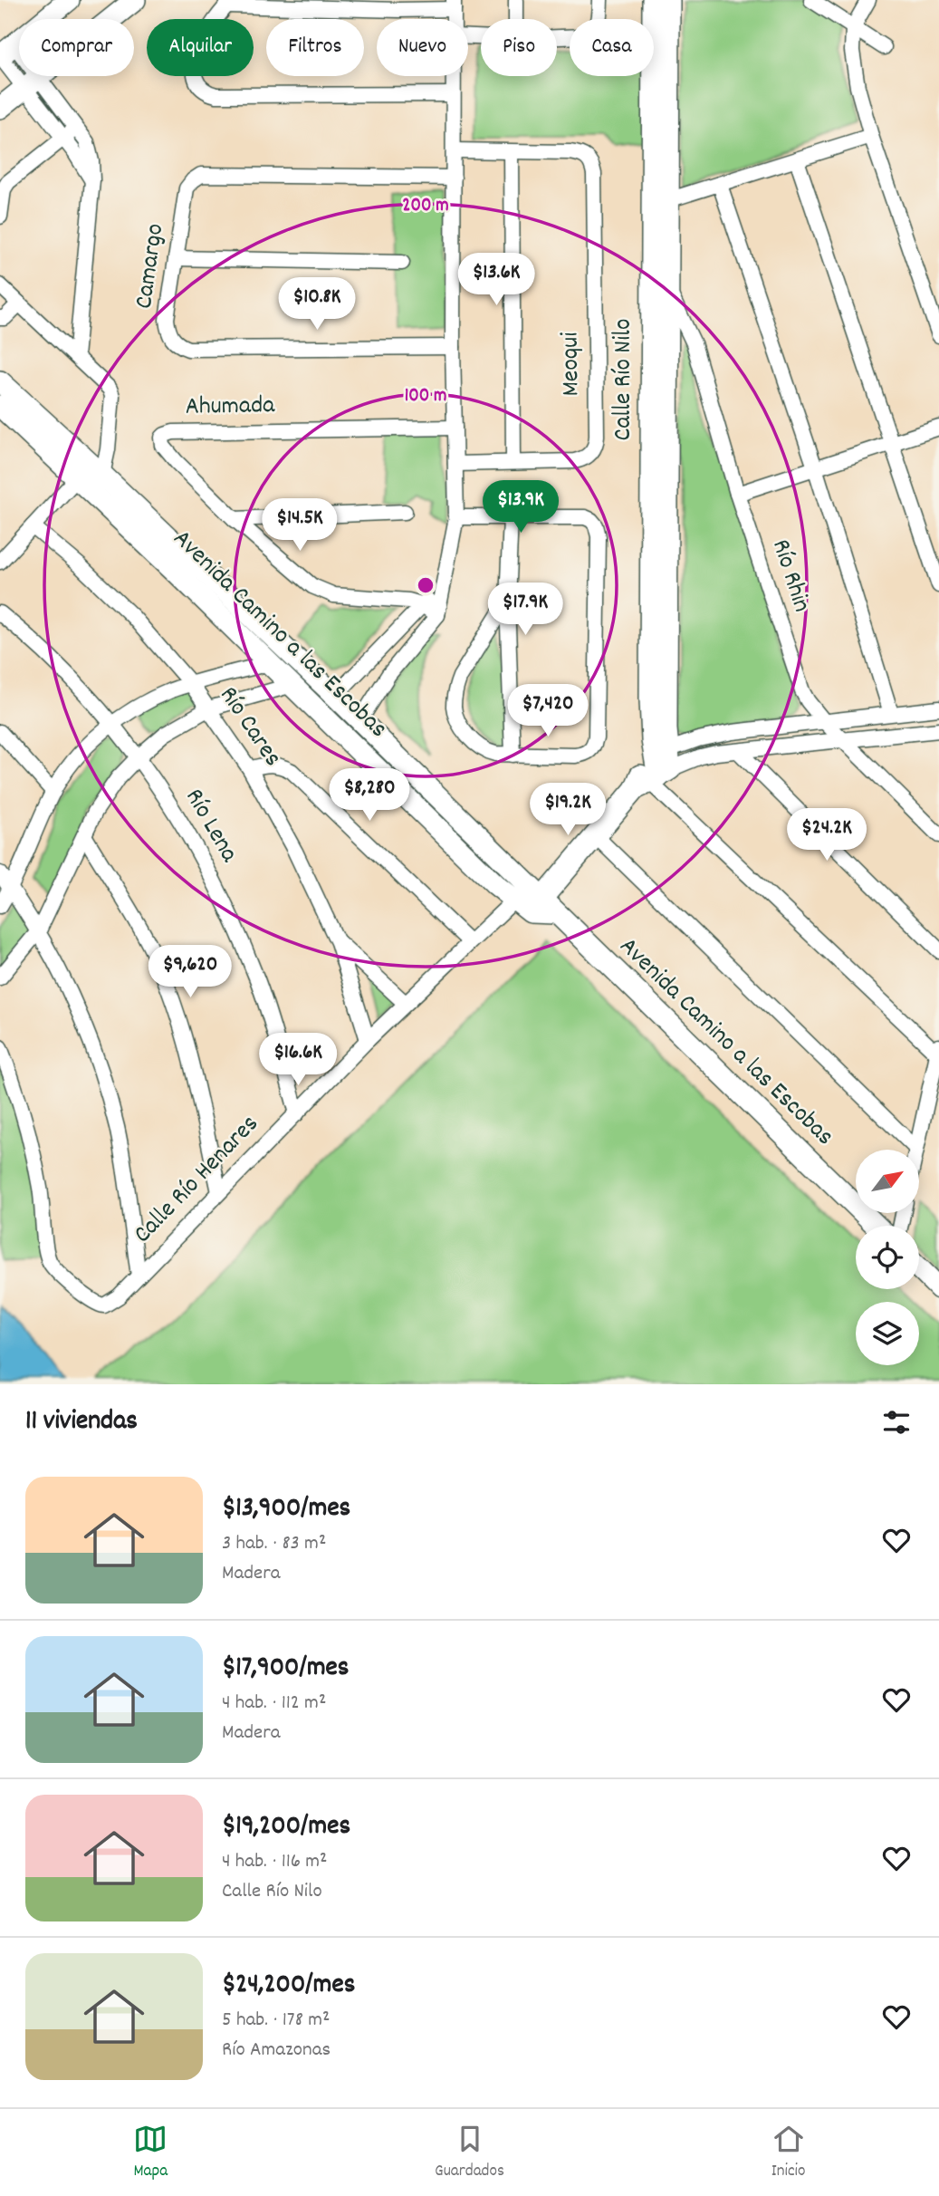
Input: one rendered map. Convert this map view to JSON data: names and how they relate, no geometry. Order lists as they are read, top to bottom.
{
  "streets": {
    "street": [
      "Camargo",
      "Meoqui",
      "Calle Río Nilo",
      "Ahumada",
      "Río Rhin",
      "Avenida Camino a las Escobas",
      "Río Cares",
      "Río Lena",
      "Calle Río Henares"
    ]
  },
  "crossings": [
    ["Calle Río Nilo", "Río Rhin"],
    ["Avenida Camino a las Escobas", "Calle Río Henares"],
    ["Río Cares", "Calle Río Henares"],
    ["Río Lena", "Calle Río Henares"]
  ],
  "north": "top right",
  "page": {
    "chip": [
      "Comprar",
      "Alquilar",
      "Filtros",
      "Nuevo",
      "Piso",
      "Casa"
    ],
    "price": [
      "$13.6K",
      "$10.8K",
      "$13.9K",
      "$14.5K",
      "$17.9K",
      "$7,420",
      "$8,280",
      "$19.2K",
      "$24.2K",
      "$9,620",
      "$16.6K"
    ],
    "heading": "11 viviendas",
    "list": [
      {
        "name": "$13,900/mes",
        "note": "3 hab. · 83 m² · Madera"
      },
      {
        "name": "$17,900/mes",
        "note": "4 hab. · 112 m² · Madera"
      },
      {
        "name": "$19,200/mes",
        "note": "4 hab. · 116 m² · Calle Río Nilo"
      },
      {
        "name": "$24,200/mes",
        "note": "5 hab. · 178 m² · Río Amazonas"
      }
    ],
    "tabs": ["Mapa", "Guardados", "Inicio"]
  },
  "rings": ["200 m", "100 m"]
}
